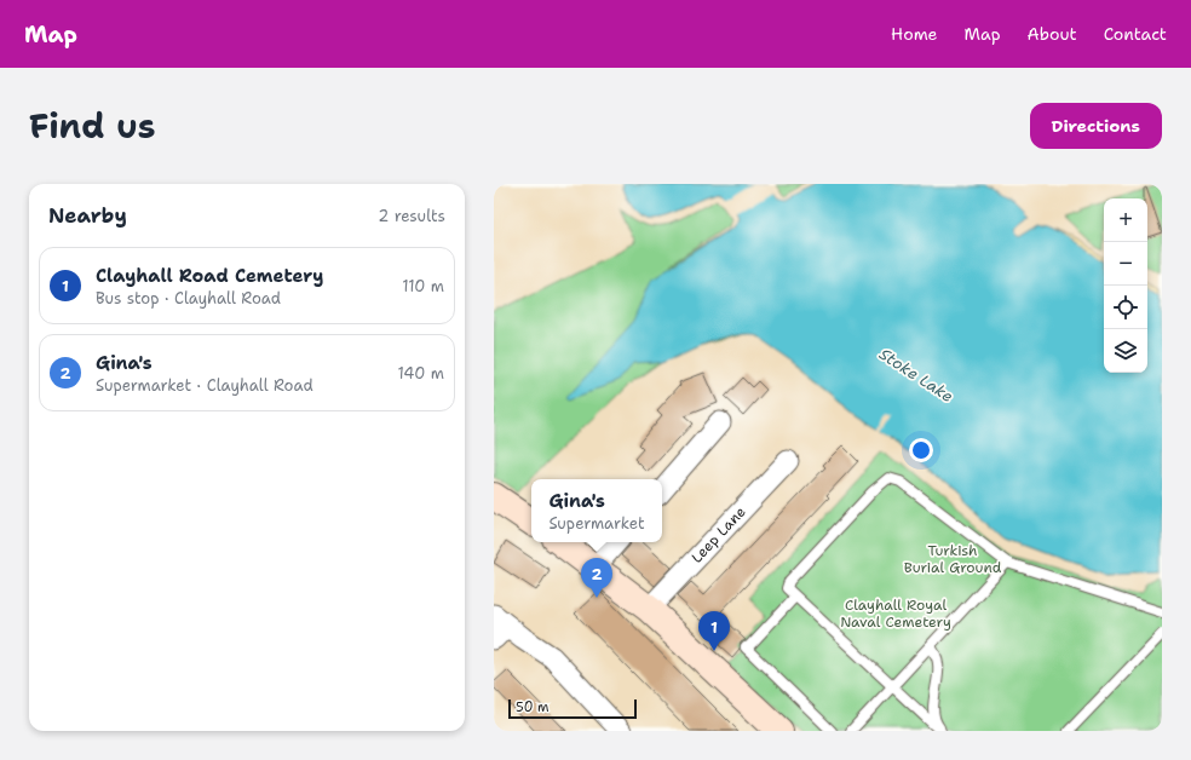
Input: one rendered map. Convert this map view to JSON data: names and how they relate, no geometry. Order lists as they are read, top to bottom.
{
  "streets": {
    "street": ["Leep Lane"]
  },
  "water": ["Stoke Lake"],
  "parks": ["Turkish Burial Ground", "Clayhall Royal Naval Cemetery"],
  "scale_bar": "50 m",
  "page": {
    "header": "Map",
    "nav": [
      "Home",
      "Map",
      "About",
      "Contact"
    ],
    "title": "Find us",
    "buttons": "Directions",
    "heading": ["Nearby", "2 results"],
    "map_buttons": ["+", "−"],
    "list": [
      {
        "mark": "1",
        "name": "Clayhall Road Cemetery",
        "note": "Bus stop · Clayhall Road",
        "value": "110 m"
      },
      {
        "mark": "2",
        "name": "Gina's",
        "note": "Supermarket · Clayhall Road",
        "value": "140 m"
      }
    ],
    "popup": ["Gina's", "Supermarket"],
    "pins": ["2", "1"],
    "scale": "50 m"
  }
}
